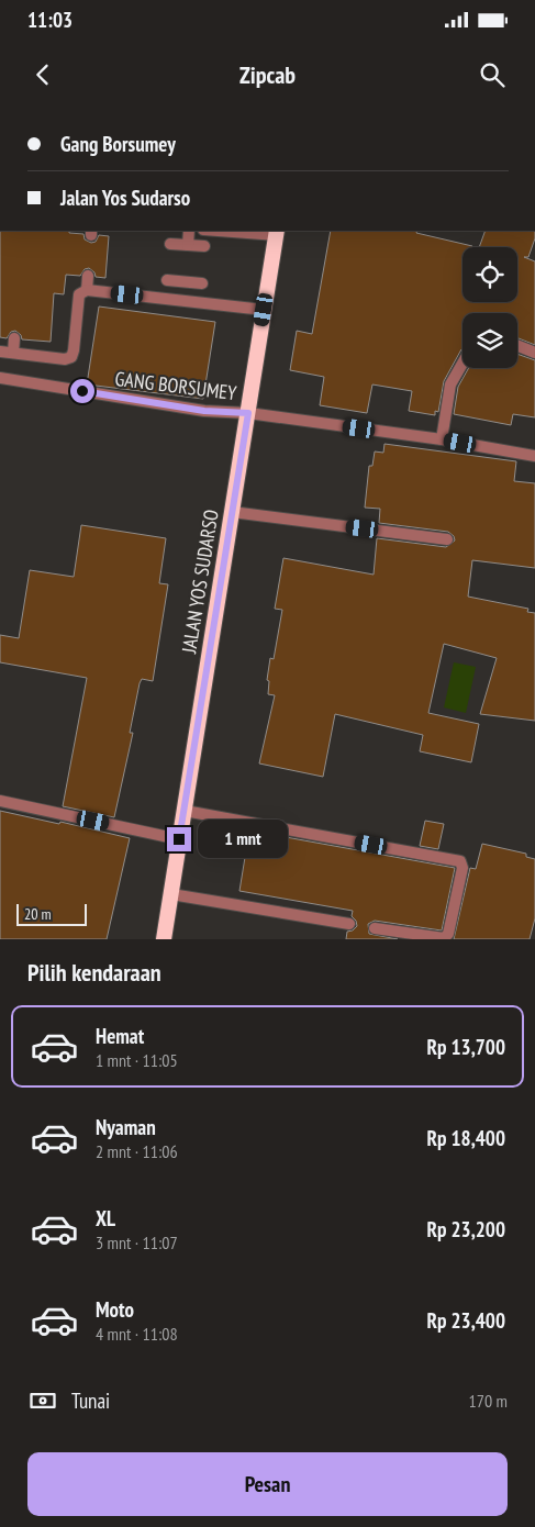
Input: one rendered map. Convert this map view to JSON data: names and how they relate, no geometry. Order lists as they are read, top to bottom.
{
  "streets": {
    "highway": ["JALAN YOS SUDARSO"],
    "street": ["GANG BORSUMEY"]
  },
  "crossings": [
    ["GANG BORSUMEY", "JALAN YOS SUDARSO"]
  ],
  "scale_bar": "20 m",
  "page": {
    "status": "11:03",
    "header": "Zipcab",
    "banner": ["Gang Borsumey", "Jalan Yos Sudarso"],
    "bubble": "1 mnt",
    "scale": "20 m",
    "heading": "Pilih kendaraan",
    "list": [
      {
        "name": "Hemat",
        "note": "1 mnt · 11:05",
        "value": "Rp 13,700"
      },
      {
        "name": "Nyaman",
        "note": "2 mnt · 11:06",
        "value": "Rp 18,400"
      },
      {
        "name": "XL",
        "note": "3 mnt · 11:07",
        "value": "Rp 23,200"
      },
      {
        "name": "Moto",
        "note": "4 mnt · 11:08",
        "value": "Rp 23,400"
      }
    ],
    "pay": ["Tunai", "170 m"],
    "buttons": "Pesan"
  }
}
